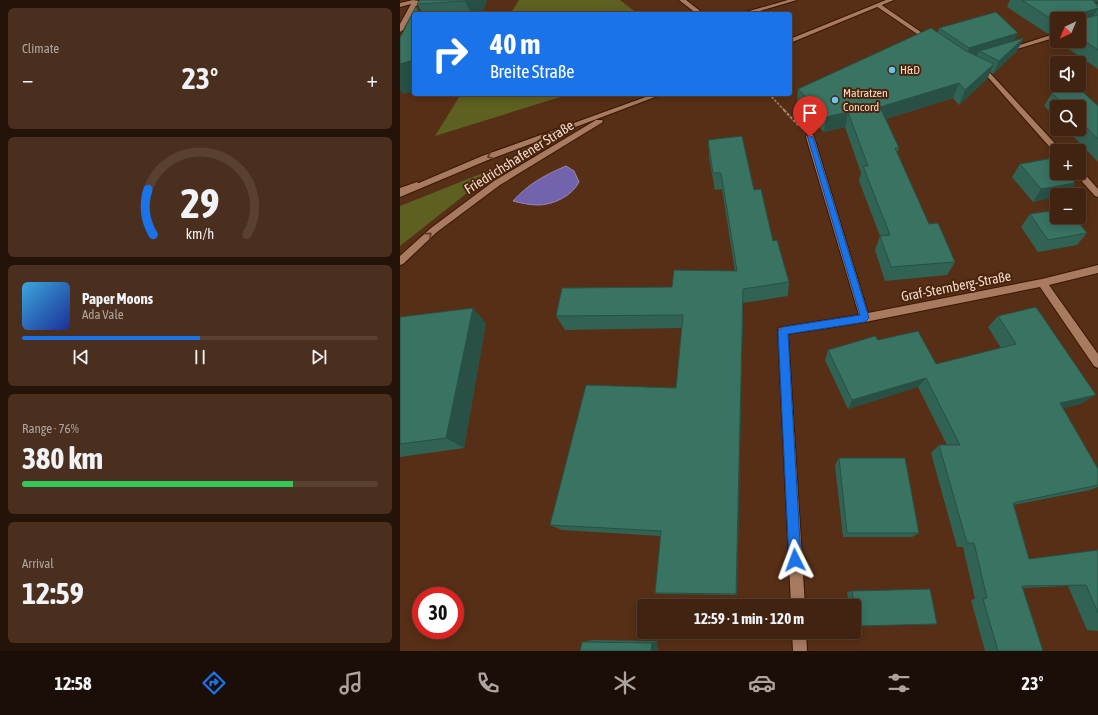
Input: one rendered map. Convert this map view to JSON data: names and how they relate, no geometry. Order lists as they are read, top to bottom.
{
  "streets": {
    "street": ["Friedrichshafener Straße", "Graf-Sternberg-Straße"]
  },
  "places": ["H&D", "Matratzen Concord"],
  "north": "bottom left",
  "page": {
    "tile": [
      "Climate",
      ["Range · 76%", "380 km"],
      ["Arrival", "12:59"]
    ],
    "map_buttons": ["+", "−"],
    "turn": ["40 m", "Breite Straße"],
    "heat": ["−", "23°", "+"],
    "song": ["Paper Moons", "Ada Vale"],
    "limit": "30",
    "trip": "12:59 · 1 min · 120 m",
    "tabs": ["12:58", "23°"],
    "gauge": ["29", "km/h"]
  }
}
